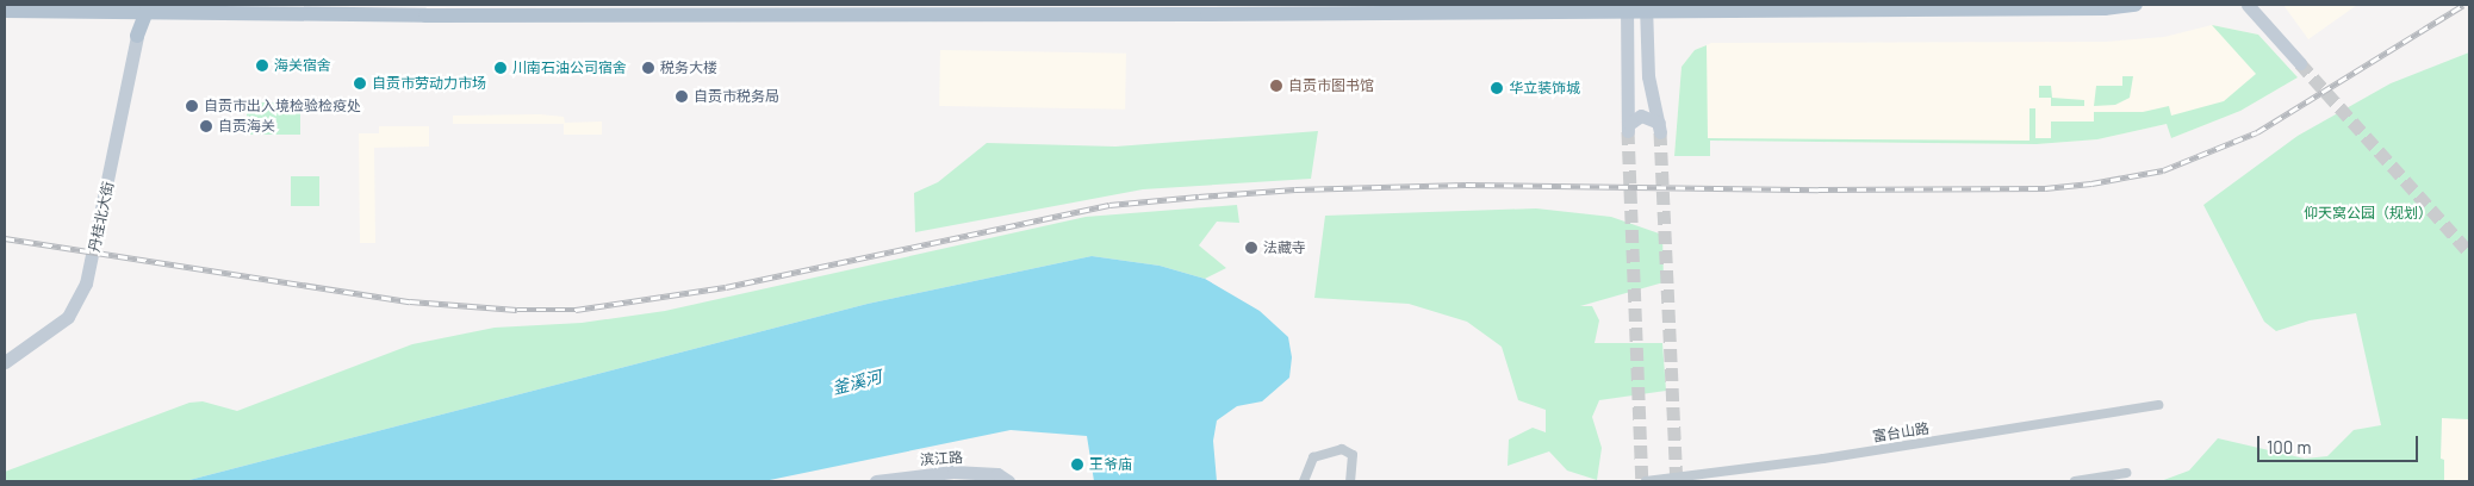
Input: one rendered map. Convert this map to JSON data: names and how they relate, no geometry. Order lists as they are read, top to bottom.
{
  "streets": {
    "main road": ["丹桂北大街", "滨江路"],
    "street": ["富台山路"]
  },
  "water": ["釜溪河"],
  "parks": ["仰天窝公园（规划）"],
  "places": [
    "海关宿舍",
    "川南石油公司宿舍",
    "税务大楼",
    "自贡市劳动力市场",
    "自贡市图书馆",
    "华立装饰城",
    "自贡市税务局",
    "自贡市出入境检验检疫处",
    "自贡海关",
    "法藏寺",
    "王爷庙"
  ],
  "scale_bar": "100 m"
}
